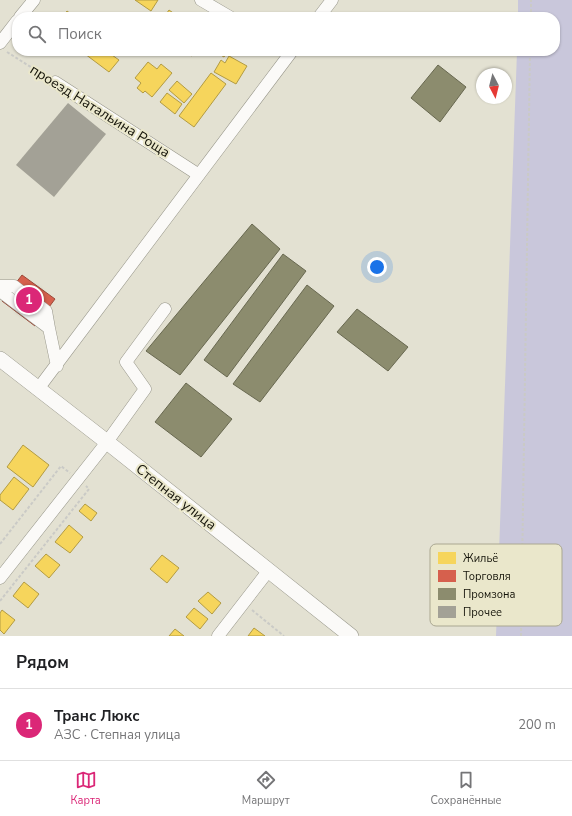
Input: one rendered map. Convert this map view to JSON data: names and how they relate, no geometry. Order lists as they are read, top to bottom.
{
  "streets": {
    "main road": ["Степная улица"],
    "street": ["проезд Натальина Роща"]
  },
  "legend": [
    "Жильё",
    "Торговля",
    "Промзона",
    "Прочее"
  ],
  "north": "bottom",
  "page": {
    "search": "Поиск",
    "pins": "1",
    "heading": "Рядом",
    "list": [
      {
        "mark": "1",
        "name": "Транс Люкс",
        "note": "АЗС · Степная улица",
        "value": "200 m"
      }
    ],
    "nav": ["Карта", "Маршрут", "Сохранённые"]
  }
}
